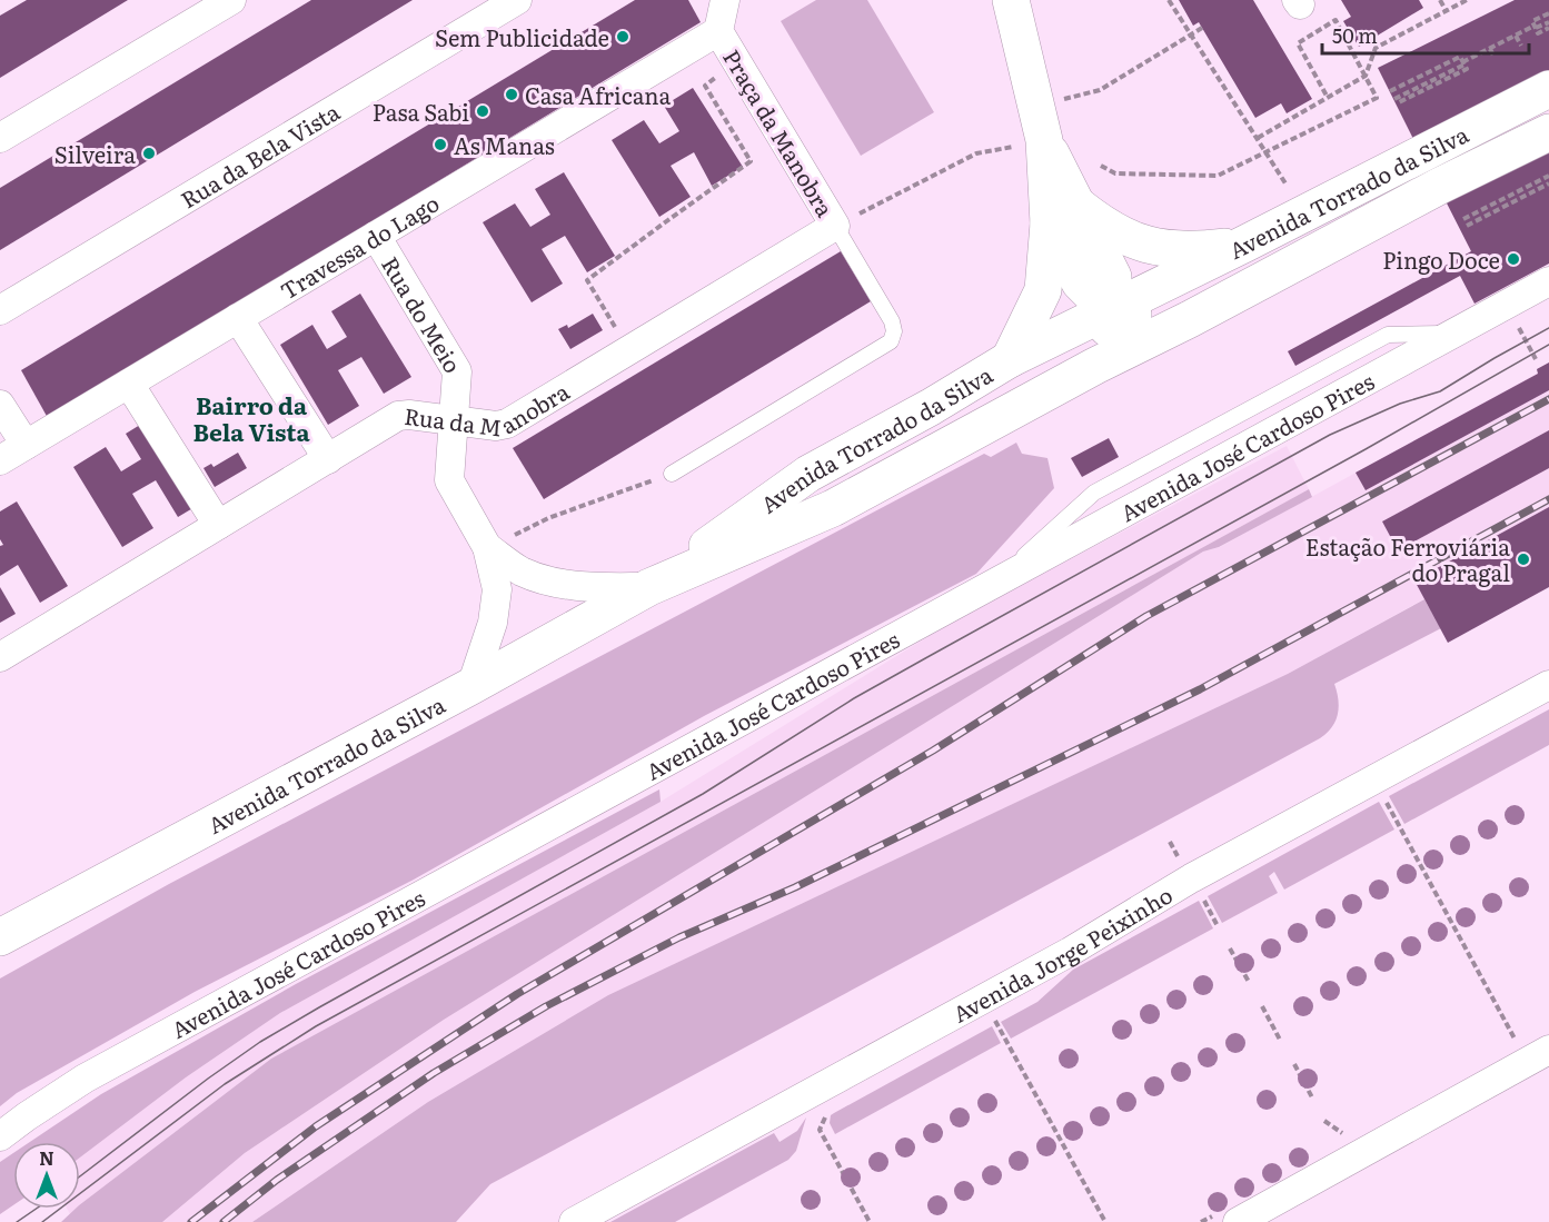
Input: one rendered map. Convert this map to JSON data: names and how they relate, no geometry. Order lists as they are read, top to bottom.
{
  "streets": {
    "main road": ["Avenida Torrado da Silva"],
    "street": [
      "Praça da Manobra",
      "Rua da Bela Vista",
      "Travessa do Lago",
      "Rua do Meio",
      "Rua da Manobra",
      "Avenida José Cardoso Pires",
      "Avenida Jorge Peixinho"
    ]
  },
  "crossings": [
    ["Praça da Manobra", "Travessa do Lago"],
    ["Praça da Manobra", "Rua da Manobra"],
    ["Travessa do Lago", "Rua do Meio"],
    ["Rua do Meio", "Rua da Manobra"]
  ],
  "districts": ["Bairro da Bela Vista"],
  "places": [
    "Sem Publicidade",
    "Casa Africana",
    "Pasa Sabi",
    "As Manas",
    "Silveira",
    "Pingo Doce",
    "Estação Ferroviária do Pragal"
  ],
  "scale_bar": "50 m",
  "north": "top"
}
